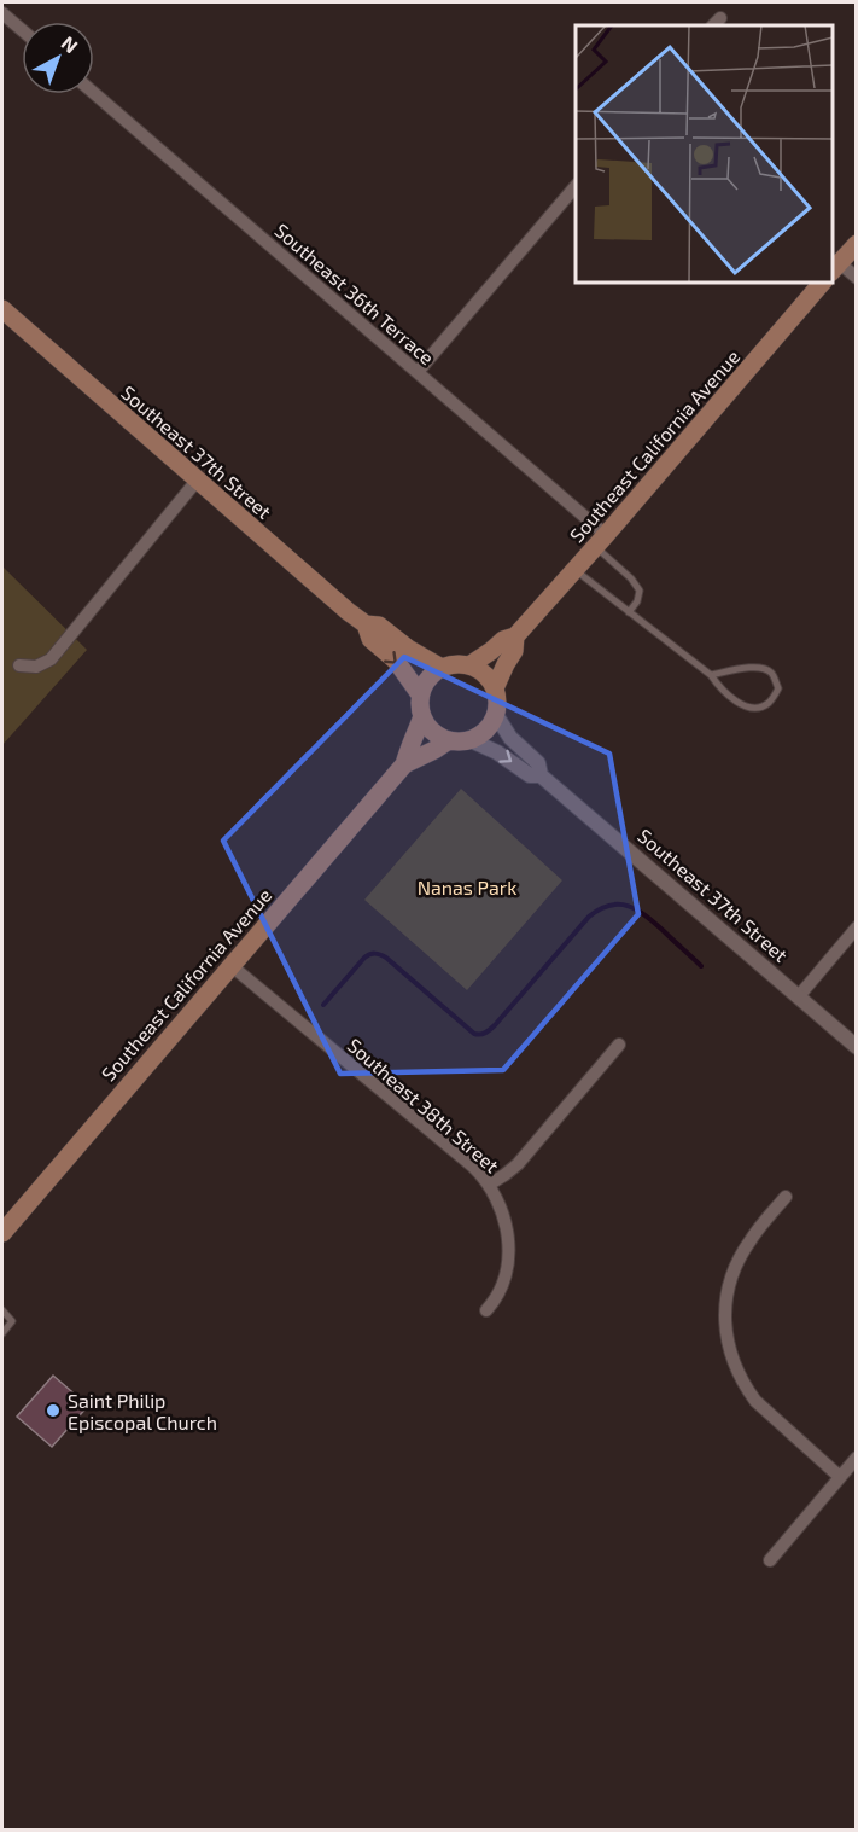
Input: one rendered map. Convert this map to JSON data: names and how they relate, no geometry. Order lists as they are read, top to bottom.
{
  "streets": {
    "main road": ["Southeast California Avenue", "Southeast 37th Street"],
    "street": ["Southeast 36th Terrace", "Southeast 38th Street"]
  },
  "crossings": [
    ["Southeast 36th Terrace", "Southeast California Avenue"],
    ["Southeast California Avenue", "Southeast 37th Street"],
    ["Southeast California Avenue", "Southeast 38th Street"]
  ],
  "parks": ["Nanas Park"],
  "places": ["Saint Philip Episcopal Church"],
  "north": "top right"
}
